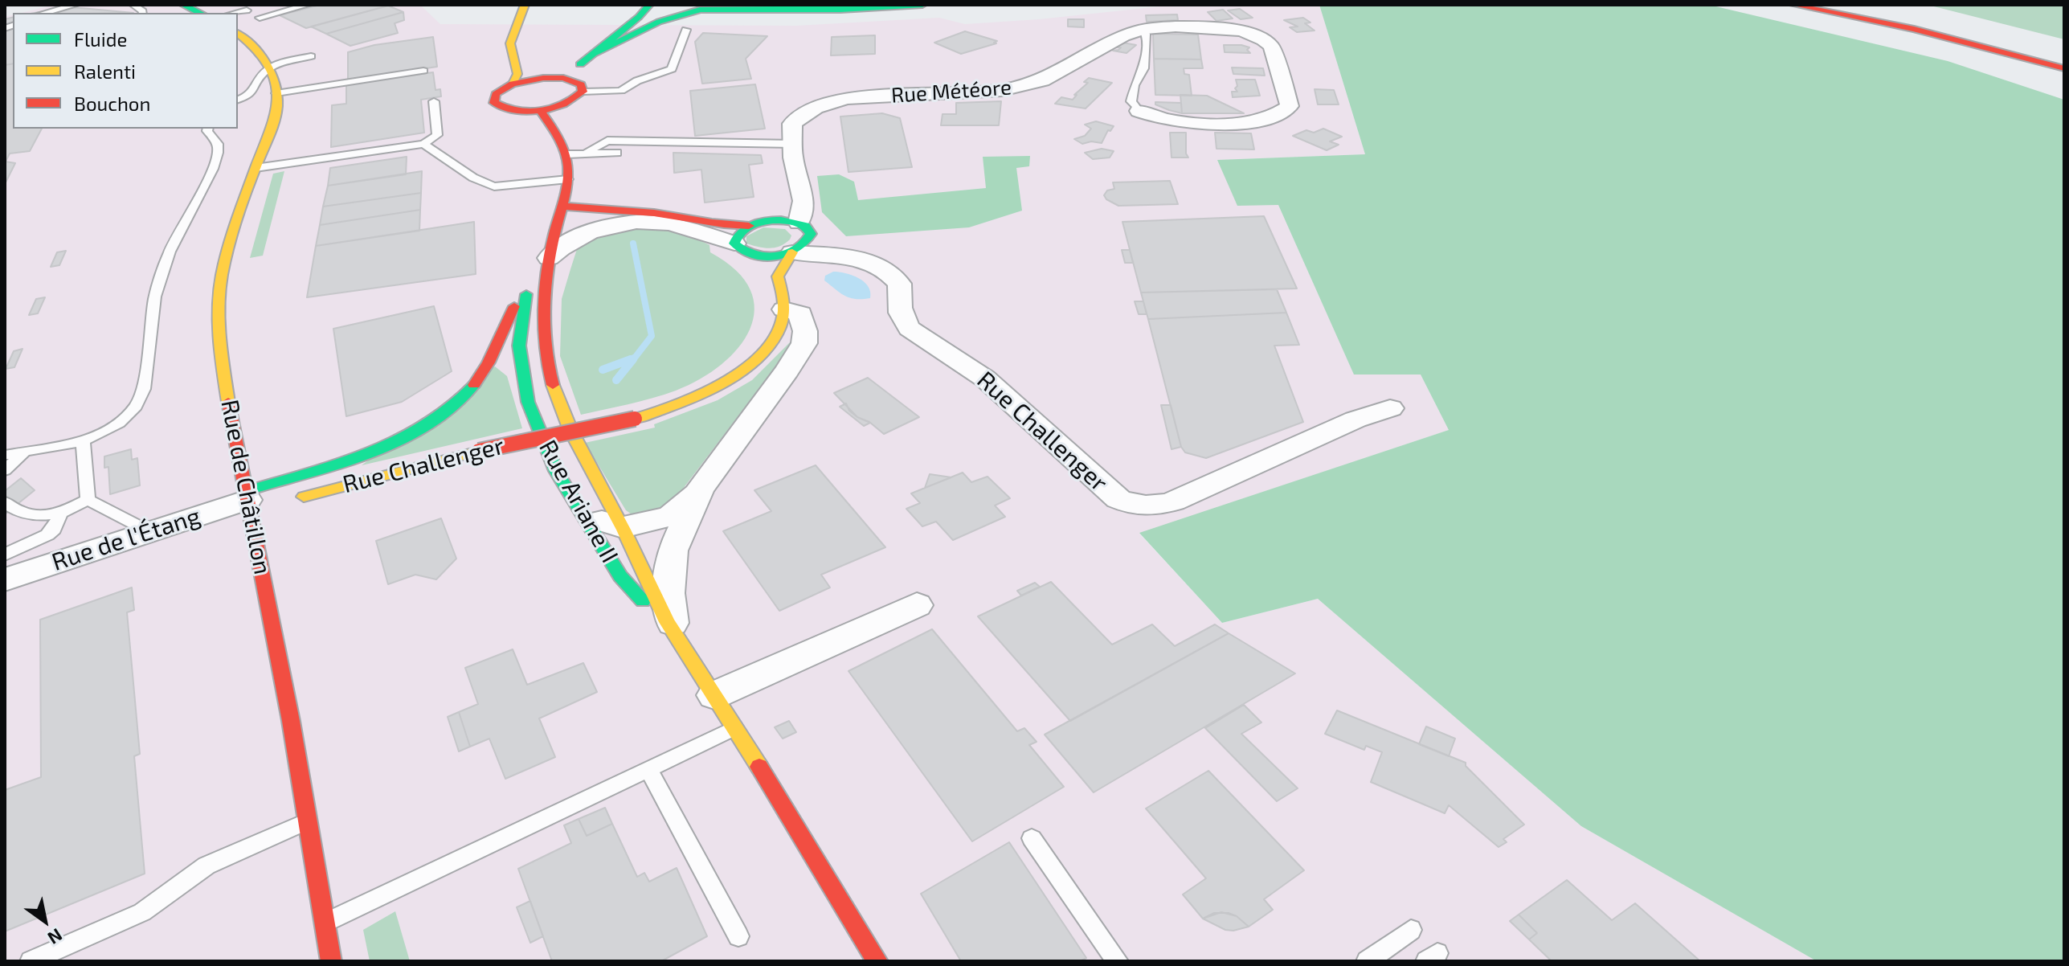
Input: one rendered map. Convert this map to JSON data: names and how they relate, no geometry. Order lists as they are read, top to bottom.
{
  "streets": {
    "main road": ["Rue Challenger", "Rue de Châtillon", "Rue Ariane II"],
    "street": ["Rue Météore", "Rue de l'Étang"]
  },
  "crossings": [
    ["Rue de Châtillon", "Rue de l'Étang"]
  ],
  "legend": ["Fluide", "Ralenti", "Bouchon"],
  "north": "bottom right"
}
